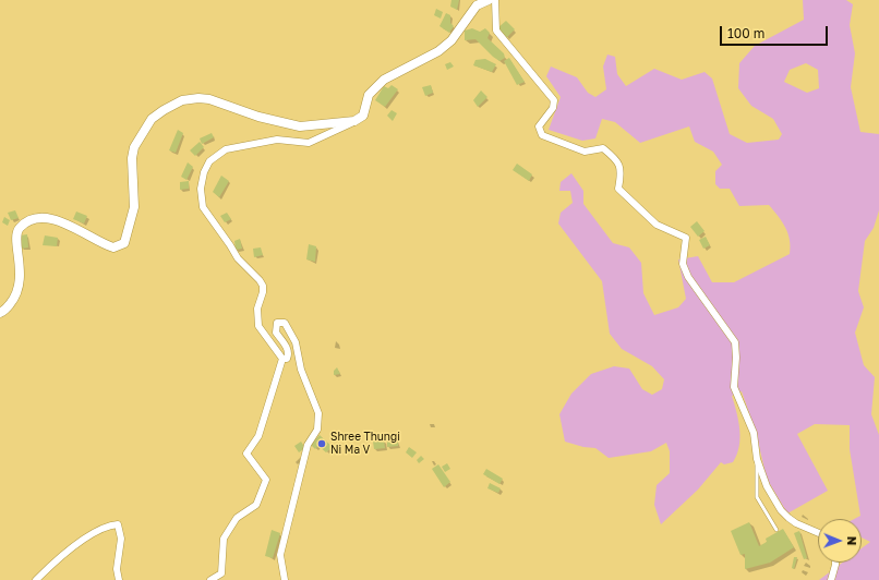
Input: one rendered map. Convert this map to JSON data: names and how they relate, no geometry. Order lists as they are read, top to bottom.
{
  "places": ["Shree Thungi Ni Ma V"],
  "scale_bar": "100 m",
  "north": "right"
}
